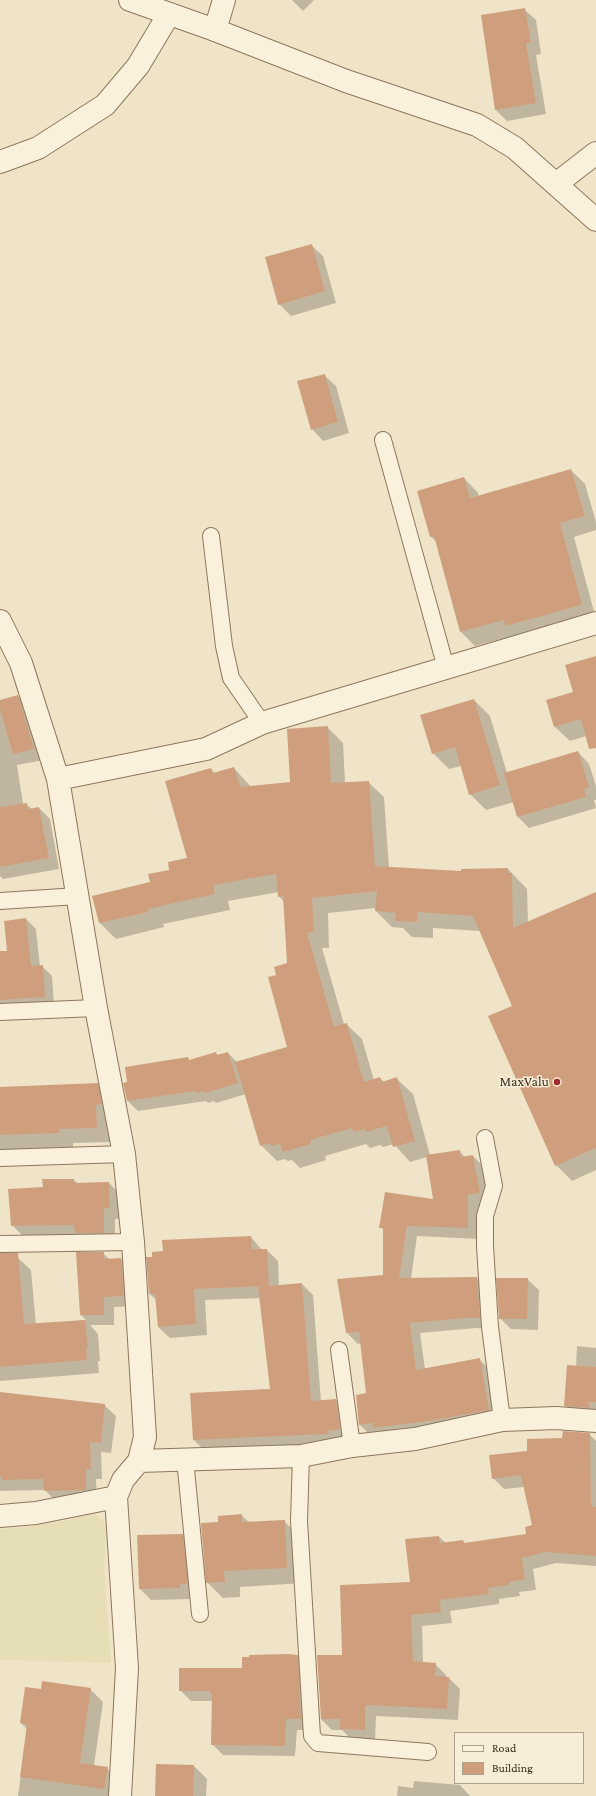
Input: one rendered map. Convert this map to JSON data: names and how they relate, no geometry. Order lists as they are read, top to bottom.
{
  "places": ["MaxValu"],
  "legend": ["Road", "Building"]
}
